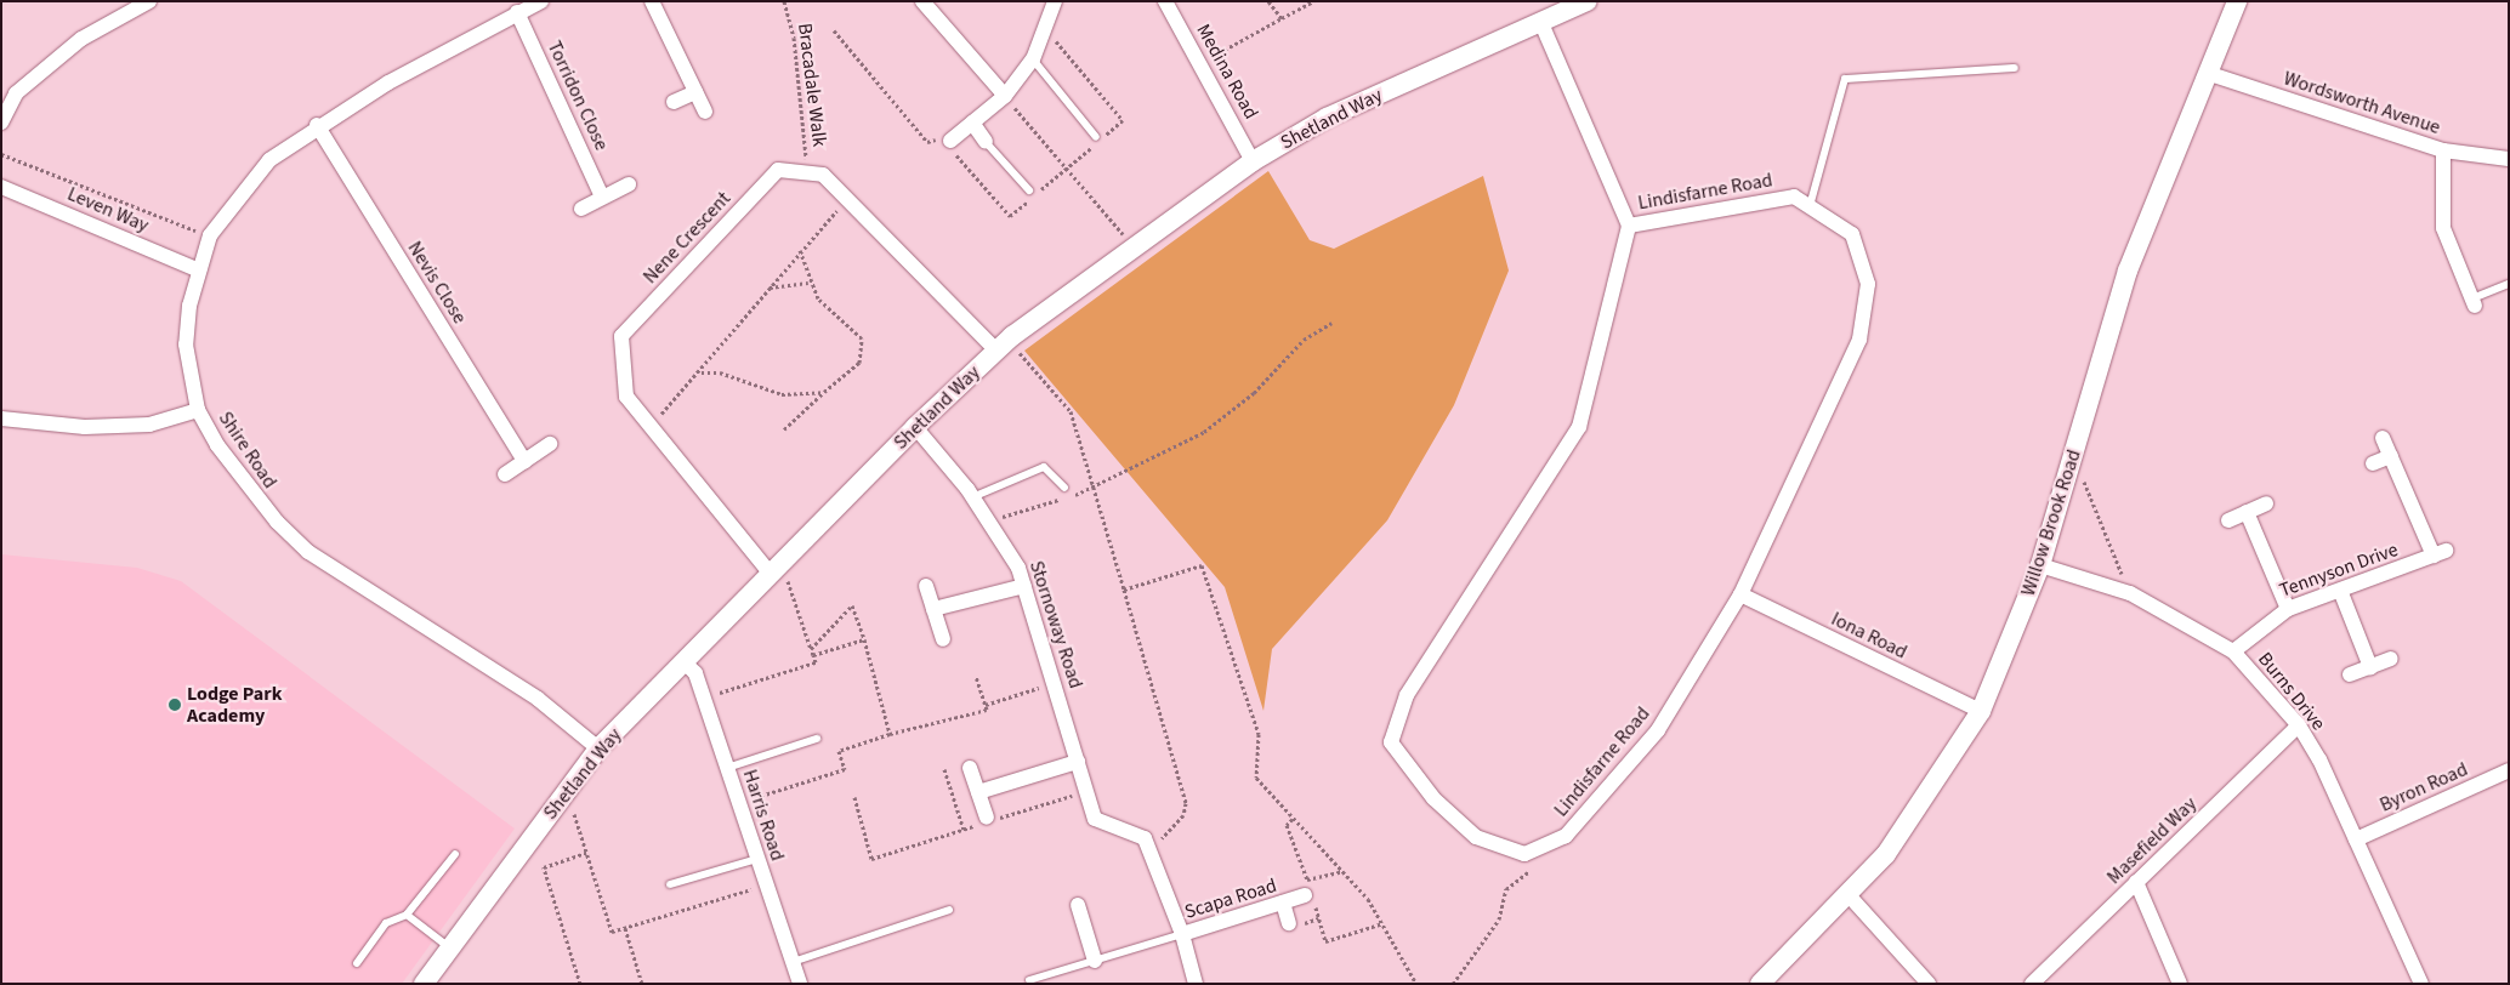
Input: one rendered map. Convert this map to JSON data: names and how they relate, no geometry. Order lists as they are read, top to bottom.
{
  "streets": {
    "street": [
      "Medina Road",
      "Torridon Close",
      "Wordsworth Avenue",
      "Shetland Way",
      "Lindisfarne Road",
      "Leven Way",
      "Nene Crescent",
      "Nevis Close",
      "Shire Road",
      "Willow Brook Road",
      "Tennyson Drive",
      "Stornoway Road",
      "Iona Road",
      "Burns Drive",
      "Byron Road",
      "Harris Road",
      "Masefield Way",
      "Scapa Road"
    ],
    "path": ["Bracadale Walk"]
  },
  "crossings": [
    ["Medina Road", "Shetland Way"],
    ["Bracadale Walk", "Nene Crescent"],
    ["Torridon Close", "Shire Road"],
    ["Wordsworth Avenue", "Willow Brook Road"],
    ["Shetland Way", "Lindisfarne Road"],
    ["Shetland Way", "Nene Crescent"],
    ["Shetland Way", "Shire Road"],
    ["Shetland Way", "Stornoway Road"],
    ["Shetland Way", "Harris Road"],
    ["Lindisfarne Road", "Iona Road"],
    ["Leven Way", "Shire Road"],
    ["Nevis Close", "Shire Road"],
    ["Willow Brook Road", "Iona Road"],
    ["Willow Brook Road", "Burns Drive"],
    ["Tennyson Drive", "Burns Drive"],
    ["Burns Drive", "Byron Road"],
    ["Burns Drive", "Masefield Way"]
  ],
  "places": ["Lodge Park Academy"]
}
